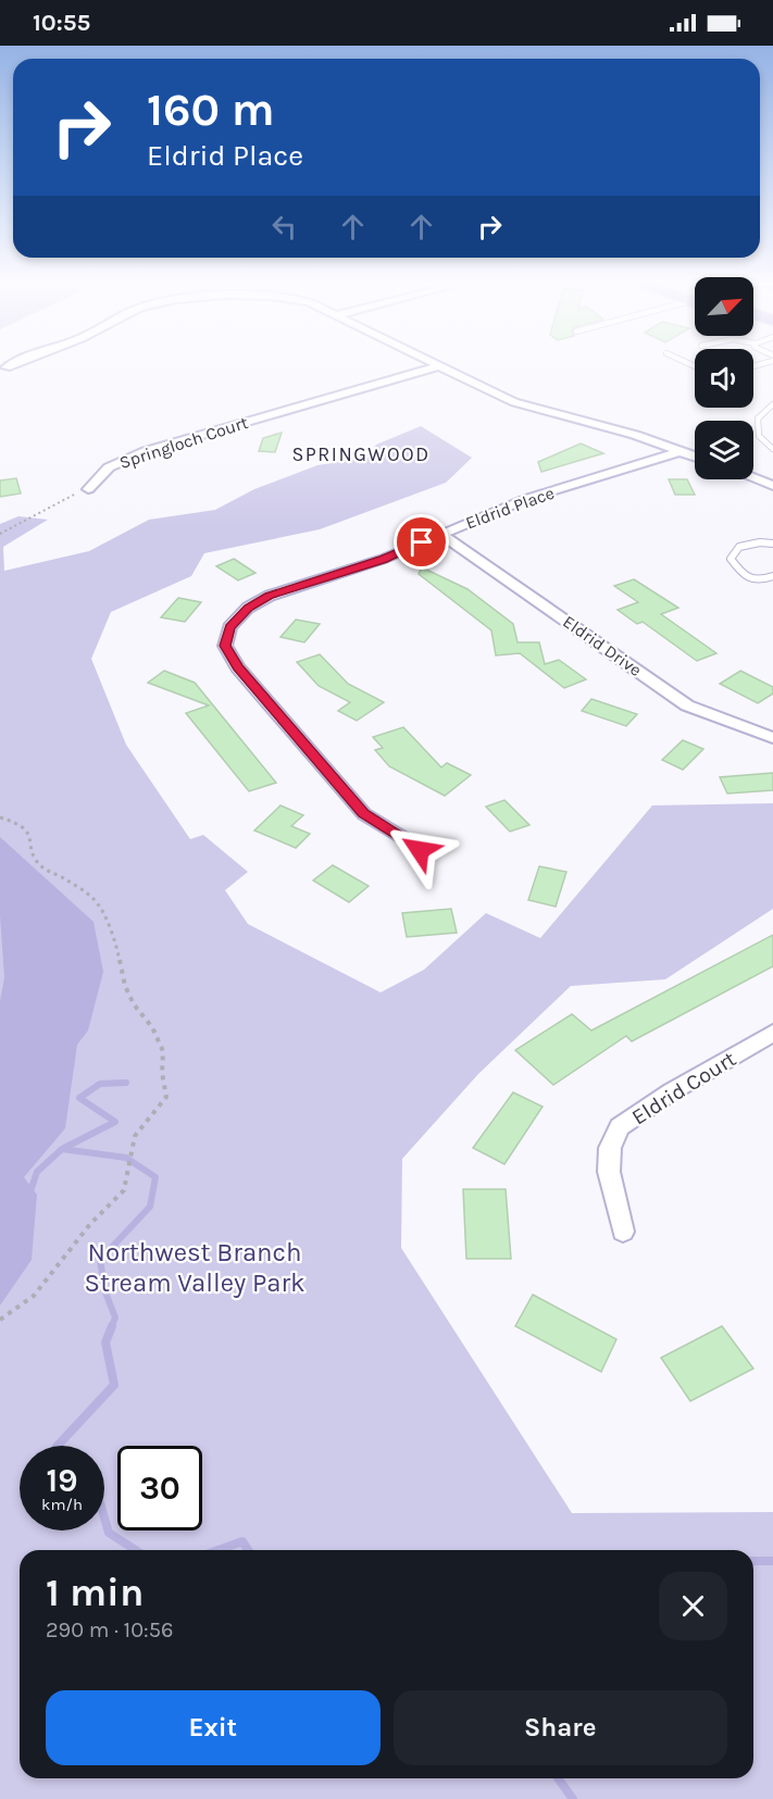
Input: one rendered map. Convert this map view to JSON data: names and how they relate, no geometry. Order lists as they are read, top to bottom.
{
  "streets": {
    "street": [
      "Springloch Court",
      "Eldrid Place",
      "Eldrid Drive",
      "Eldrid Court"
    ]
  },
  "crossings": [
    ["Eldrid Place", "Eldrid Drive"]
  ],
  "districts": ["SPRINGWOOD"],
  "parks": ["Northwest Branch Stream Valley Park"],
  "north": "top right",
  "page": {
    "status": "10:55",
    "turn": ["160 m", "Eldrid Place"],
    "speed": "19 km/h",
    "limit": "30",
    "heading": ["1 min", "290 m · 10:56"],
    "buttons": ["Exit", "Share"]
  }
}
